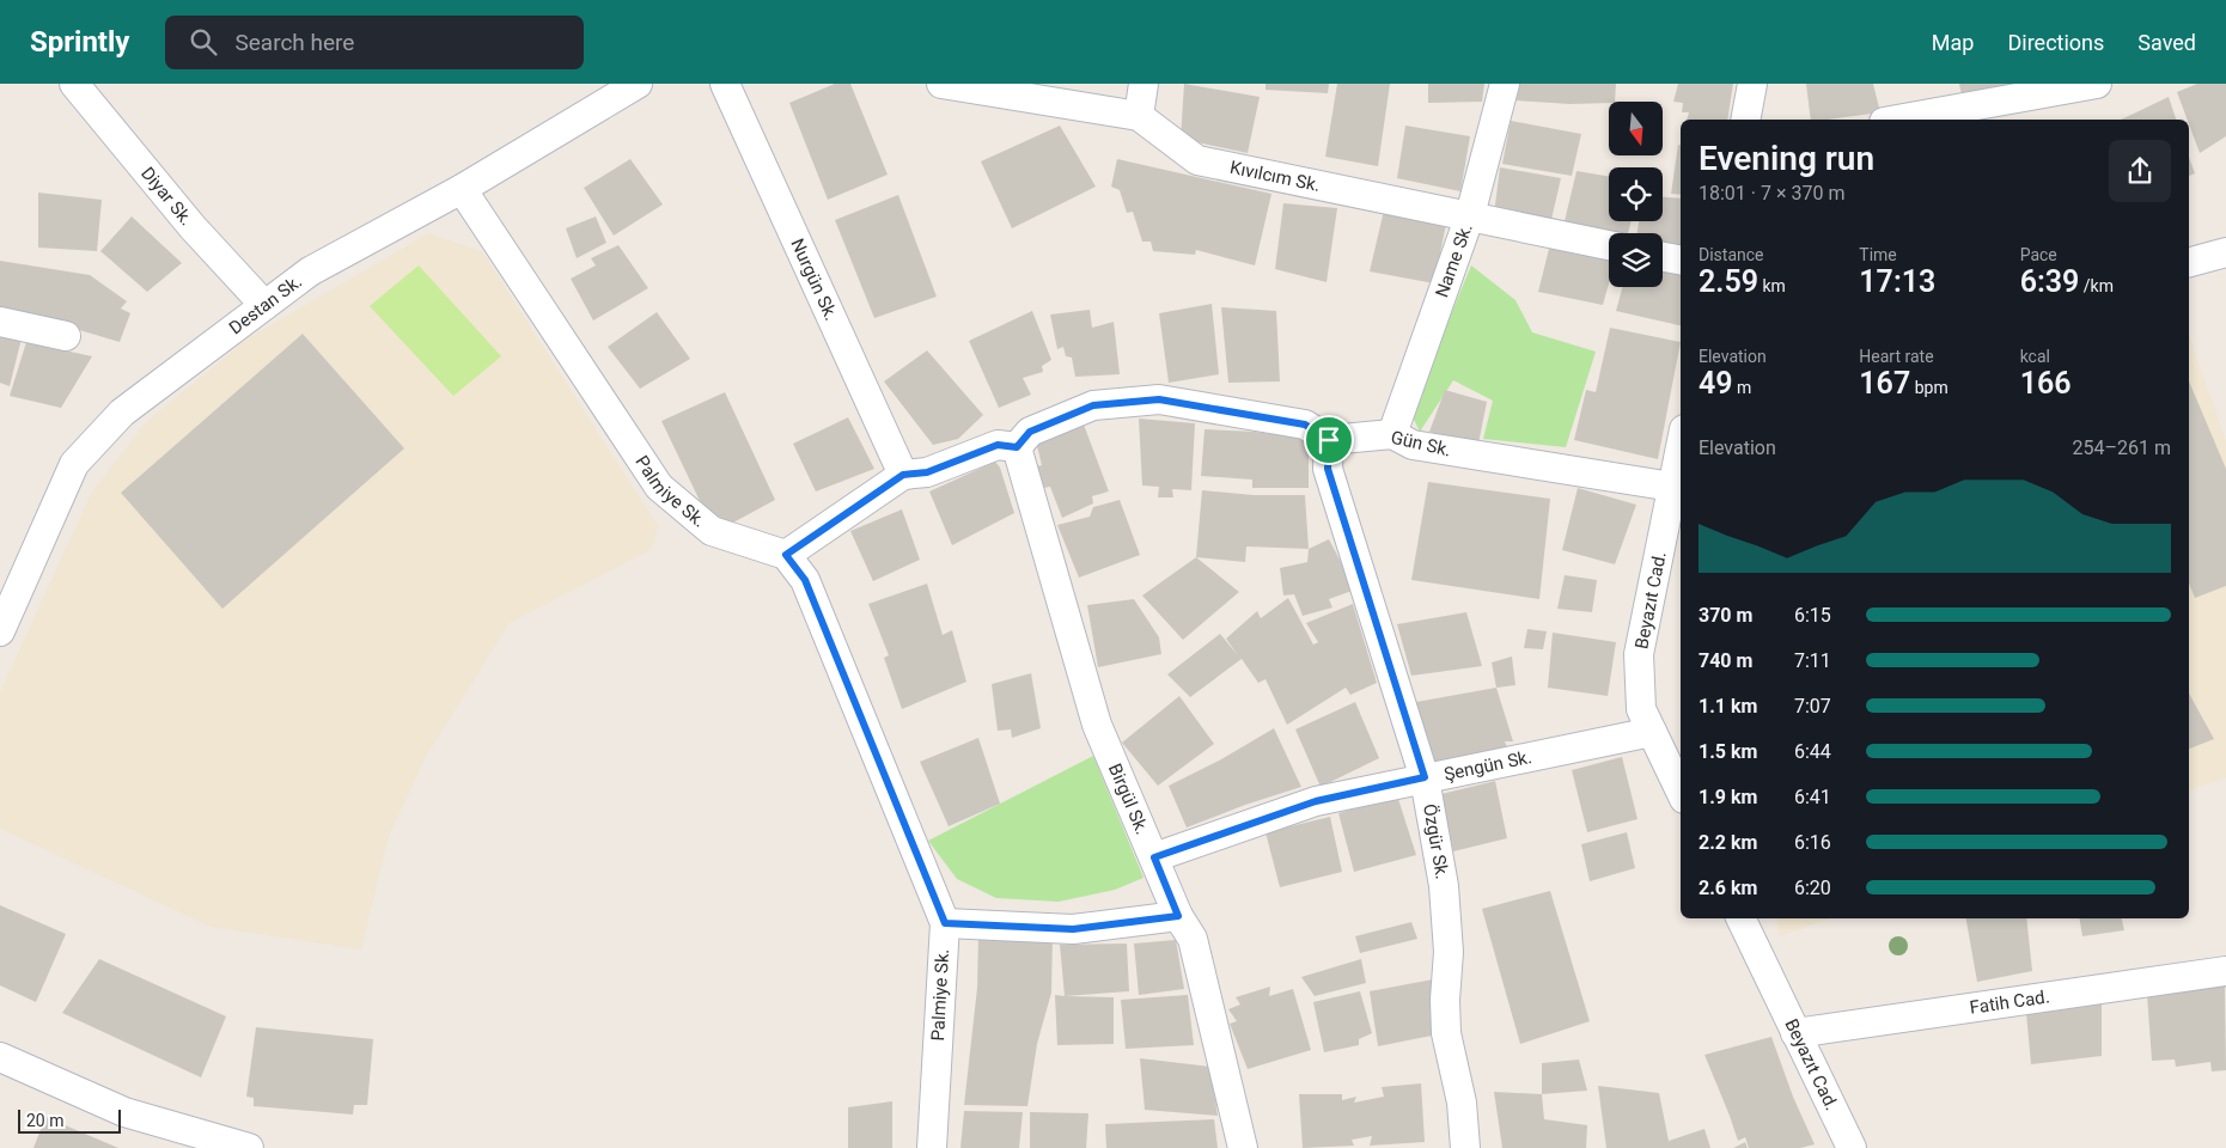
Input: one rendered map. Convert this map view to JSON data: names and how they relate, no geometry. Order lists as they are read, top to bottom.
{
  "streets": {
    "street": [
      "Kıvılcım Sk.",
      "Diyar Sk.",
      "Name Sk.",
      "Nurgün Sk.",
      "Destan Sk.",
      "Gün Sk.",
      "Palmiye Sk.",
      "Beyazıt Cad.",
      "Şengün Sk.",
      "Birgül Sk.",
      "Özgür Sk.",
      "Fatih Cad."
    ]
  },
  "crossings": [
    ["Kıvılcım Sk.", "Name Sk."],
    ["Diyar Sk.", "Destan Sk."],
    ["Name Sk.", "Gün Sk."],
    ["Destan Sk.", "Palmiye Sk."],
    ["Gün Sk.", "Beyazıt Cad."],
    ["Gün Sk.", "Özgür Sk."],
    ["Beyazıt Cad.", "Şengün Sk."],
    ["Beyazıt Cad.", "Fatih Cad."],
    ["Şengün Sk.", "Birgül Sk."],
    ["Şengün Sk.", "Özgür Sk."]
  ],
  "scale_bar": "20 m",
  "north": "bottom",
  "page": {
    "header": "Sprintly",
    "search": "Search here",
    "nav": ["Map", "Directions", "Saved"],
    "heading": ["Evening run", "18:01 · 7 × 370 m"],
    "stats": [
      ["Distance", "2.59 km"],
      ["Time", "17:13"],
      ["Pace", "6:39 /km"],
      ["Elevation", "49 m"],
      ["Heart rate", "167 bpm"],
      ["kcal", "166"]
    ],
    "chart": ["Elevation", "254–261 m"],
    "list": [
      {
        "name": "370 m",
        "note": "6:15"
      },
      {
        "name": "740 m",
        "note": "7:11"
      },
      {
        "name": "1.1 km",
        "note": "7:07"
      },
      {
        "name": "1.5 km",
        "note": "6:44"
      },
      {
        "name": "1.9 km",
        "note": "6:41"
      },
      {
        "name": "2.2 km",
        "note": "6:16"
      },
      {
        "name": "2.6 km",
        "note": "6:20"
      }
    ],
    "scale": "20 m"
  }
}
